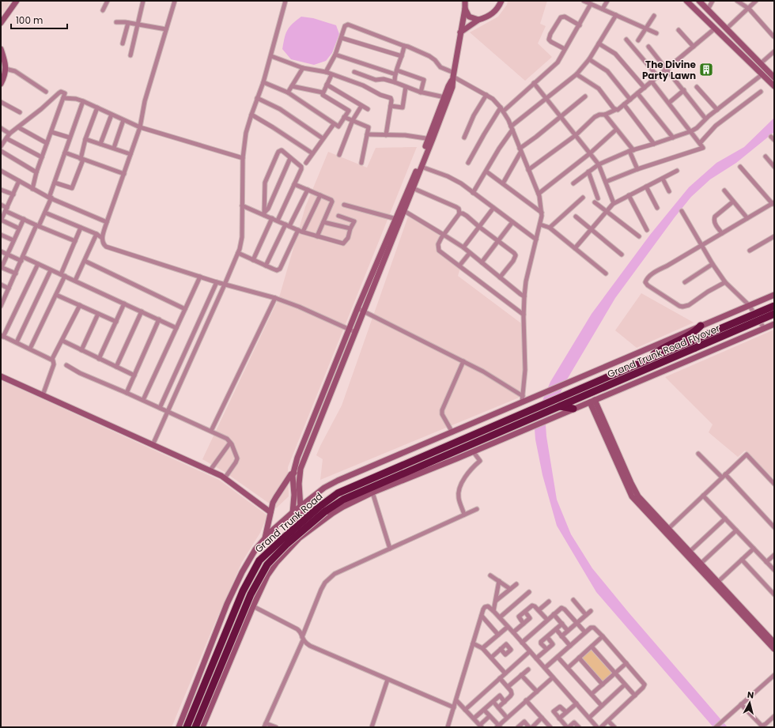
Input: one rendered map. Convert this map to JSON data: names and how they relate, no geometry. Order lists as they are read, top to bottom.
{
  "streets": {
    "highway": ["Grand Trunk Road Flyover", "Grand Trunk Road"]
  },
  "crossings": [
    ["Grand Trunk Road Flyover", "Grand Trunk Road"]
  ],
  "places": {
    "building": ["The Divine Party Lawn"]
  },
  "scale_bar": "100 m",
  "north": "top"
}
